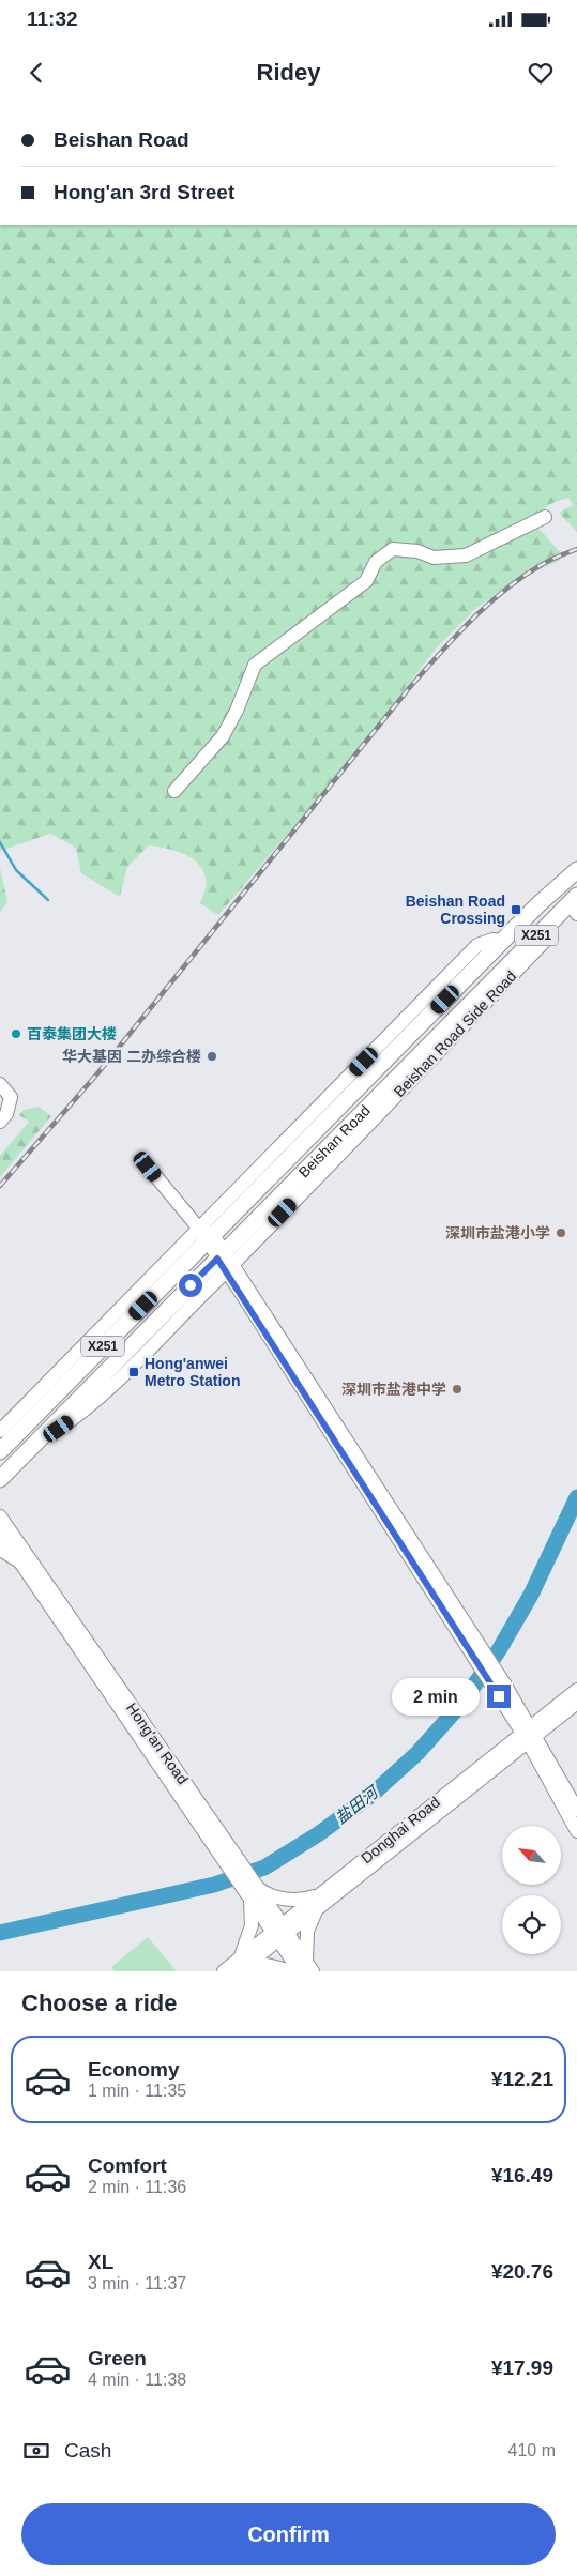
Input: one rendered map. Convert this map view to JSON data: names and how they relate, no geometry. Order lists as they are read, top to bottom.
{
  "streets": {
    "main road": ["X251", "Beishan Road"],
    "street": ["Beishan Road Side Road", "Hong'an Road", "Donghai Road"]
  },
  "crossings": [
    ["Beishan Road Side Road", "Beishan Road"],
    ["Hong'an Road", "Donghai Road"]
  ],
  "water": ["盐田河"],
  "places": {
    "transit": ["Beishan Road Crossing", "Hong'anwei Metro Station"],
    "other": [
      "百泰集团大楼",
      "华大基因 二办综合楼",
      "深圳市盐港小学",
      "深圳市盐港中学"
    ]
  },
  "north": "top left",
  "page": {
    "status": "11:32",
    "header": "Ridey",
    "banner": ["Beishan Road", "Hong'an 3rd Street"],
    "bubble": "2 min",
    "heading": "Choose a ride",
    "list": [
      {
        "name": "Economy",
        "note": "1 min · 11:35",
        "value": "¥12.21"
      },
      {
        "name": "Comfort",
        "note": "2 min · 11:36",
        "value": "¥16.49"
      },
      {
        "name": "XL",
        "note": "3 min · 11:37",
        "value": "¥20.76"
      },
      {
        "name": "Green",
        "note": "4 min · 11:38",
        "value": "¥17.99"
      }
    ],
    "pay": ["Cash", "410 m"],
    "buttons": "Confirm"
  }
}
